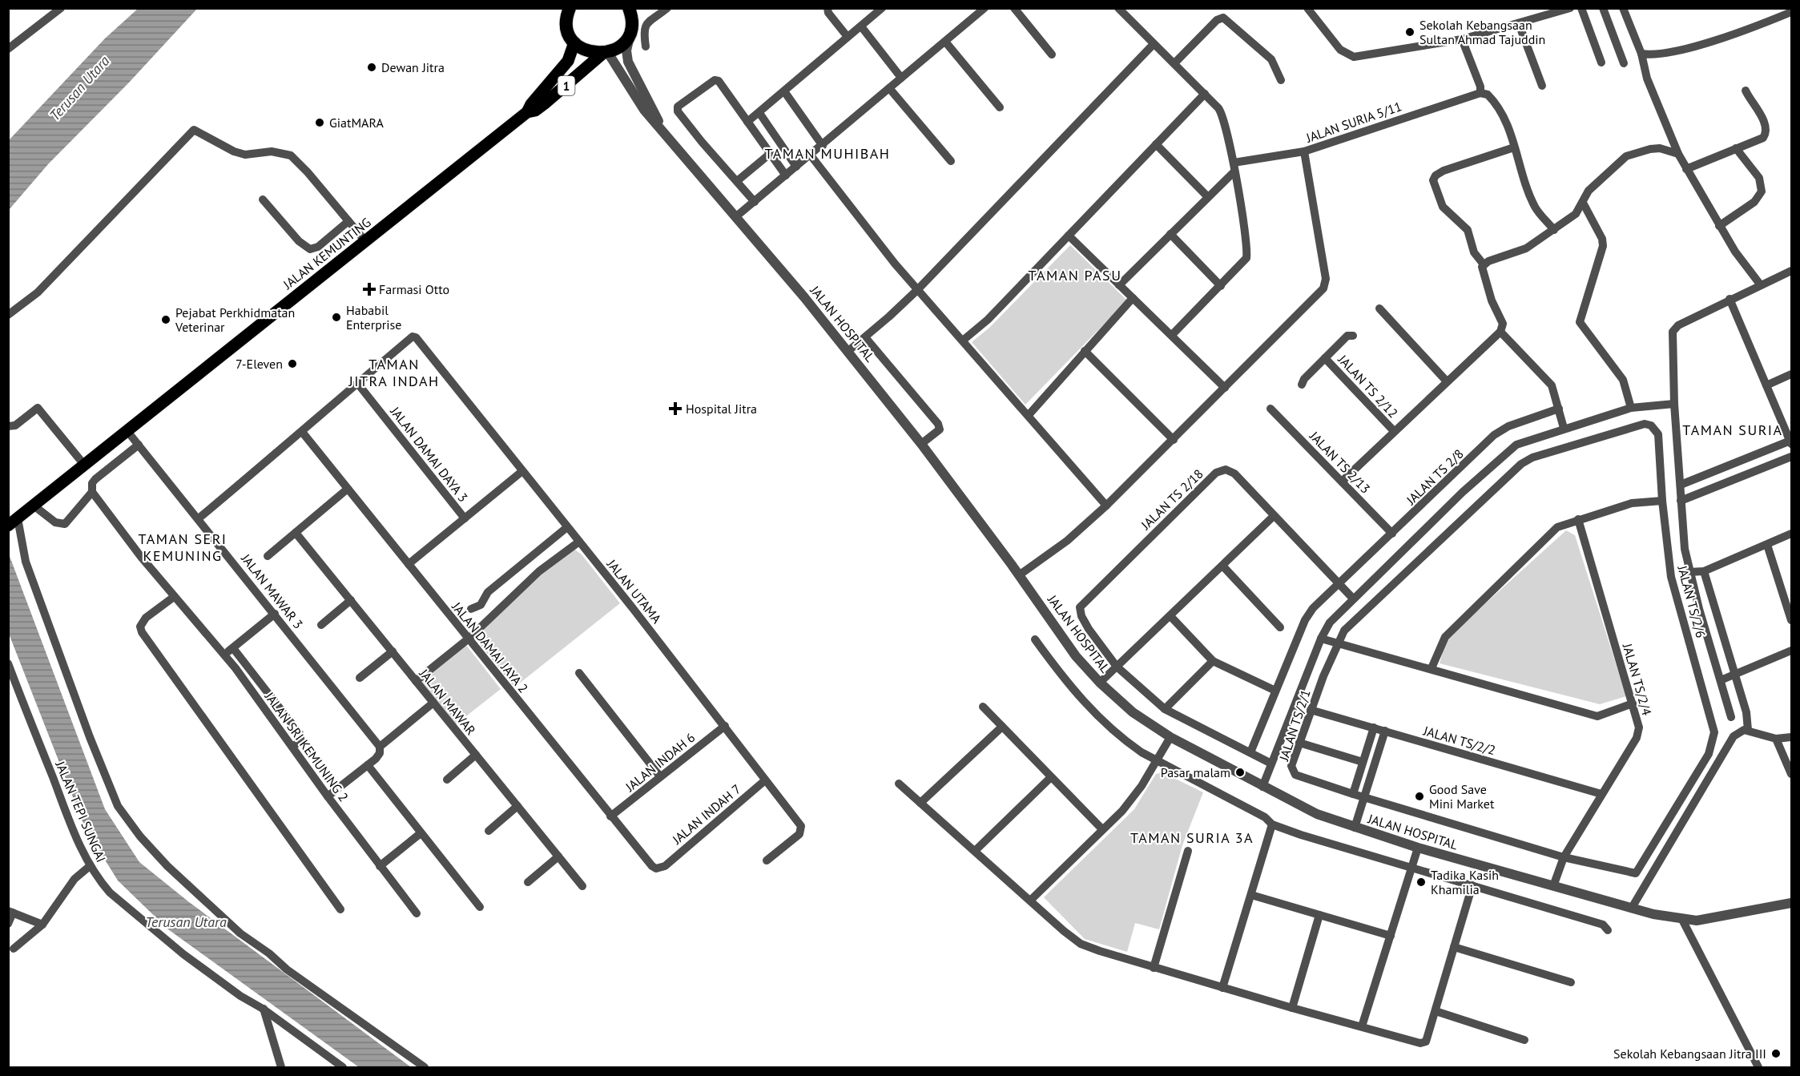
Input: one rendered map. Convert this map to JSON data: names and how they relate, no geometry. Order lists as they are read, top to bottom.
{
  "streets": {
    "highway": ["1"],
    "main road": ["JALAN KEMUNTING"],
    "street": [
      "JALAN SURIA 5/11",
      "JALAN HOSPITAL",
      "JALAN TS 2/12",
      "JALAN DAMAI DAYA 3",
      "JALAN TS 2/13",
      "JALAN TS 2/8",
      "JALAN TS 2/18",
      "JALAN MAWAR 3",
      "JALAN UTAMA",
      "JALAN TS/2/6",
      "JALAN DAMAI JAYA 2",
      "JALAN TS/2/4",
      "JALAN MAWAR",
      "JALAN TS/2/1",
      "JALAN TS/2/2",
      "JALAN SRI KEMUNING 2",
      "JALAN INDAH 6",
      "JALAN TEPI SUNGAI",
      "JALAN INDAH 7"
    ]
  },
  "crossings": [
    ["1", "JALAN KEMUNTING"],
    ["1", "JALAN HOSPITAL"],
    ["JALAN KEMUNTING", "JALAN HOSPITAL"],
    ["JALAN KEMUNTING", "JALAN MAWAR 3"],
    ["JALAN HOSPITAL", "JALAN TS/2/4"],
    ["JALAN DAMAI DAYA 3", "JALAN UTAMA"],
    ["JALAN TS 2/13", "JALAN TS 2/8"],
    ["JALAN TS 2/8", "JALAN TS 2/18"],
    ["JALAN UTAMA", "JALAN INDAH 6"],
    ["JALAN UTAMA", "JALAN INDAH 7"],
    ["JALAN TS/2/6", "JALAN TS/2/4"],
    ["JALAN TS/2/6", "JALAN TS/2/1"],
    ["JALAN DAMAI JAYA 2", "JALAN INDAH 6"],
    ["JALAN DAMAI JAYA 2", "JALAN INDAH 7"],
    ["JALAN TS/2/4", "JALAN TS/2/2"],
    ["JALAN TS/2/1", "JALAN TS/2/2"]
  ],
  "districts": [
    "TAMAN MUHIBAH",
    "TAMAN PASU",
    "TAMAN JITRA INDAH",
    "TAMAN SURIA",
    "TAMAN SERI KEMUNING",
    "TAMAN SURIA 3A"
  ],
  "water": ["Terusan Utara"],
  "places": {
    "other": [
      "Sekolah Kebangsaan Sultan Ahmad Tajuddin",
      "Dewan Jitra",
      "GiatMARA",
      "Hababil Enterprise",
      "Pejabat Perkhidmatan Veterinar",
      "7-Eleven",
      "Pasar malam",
      "Good Save Mini Market",
      "Tadika Kasih Khamilia",
      "Sekolah Kebangsaan Jitra III"
    ],
    "health": ["Farmasi Otto", "Hospital Jitra"]
  }
}
